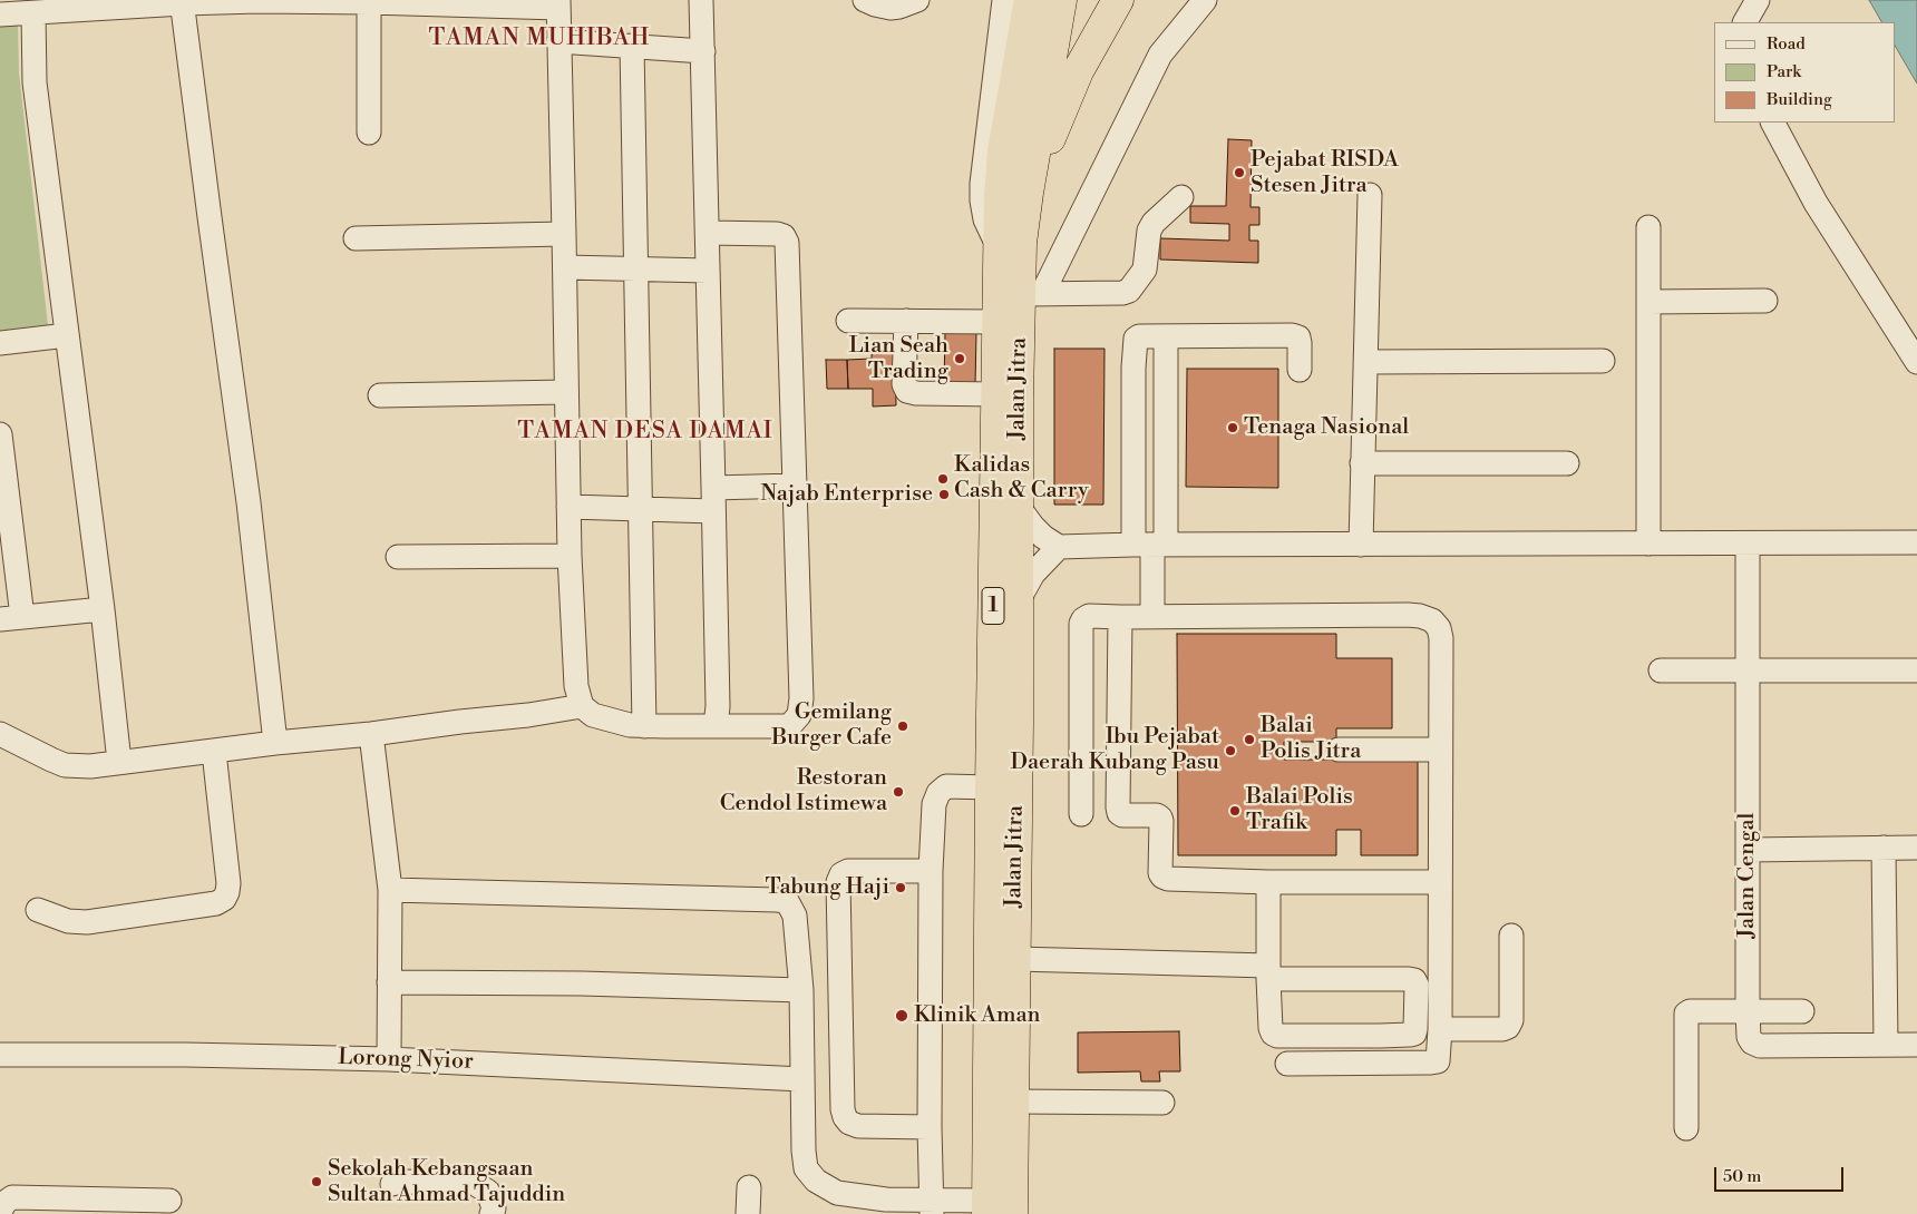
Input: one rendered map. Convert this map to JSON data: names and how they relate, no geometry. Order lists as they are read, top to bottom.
{
  "streets": {
    "highway": ["Jalan Jitra", "1"],
    "street": ["Jalan Cengal", "Lorong Nyior"]
  },
  "districts": ["TAMAN MUHIBAH", "TAMAN DESA DAMAI"],
  "places": [
    "Pejabat RISDA Stesen Jitra",
    "Lian Seah Trading",
    "Tenaga Nasional",
    "Kalidas Cash & Carry",
    "Najab Enterprise",
    "Gemilang Burger Cafe",
    "Balai Polis Jitra",
    "Ibu Pejabat Daerah Kubang Pasu",
    "Restoran Cendol Istimewa",
    "Balai Polis Trafik",
    "Tabung Haji",
    "Klinik Aman",
    "Sekolah Kebangsaan Sultan Ahmad Tajuddin"
  ],
  "legend": ["Road", "Park", "Building"],
  "scale_bar": "50 m"
}
